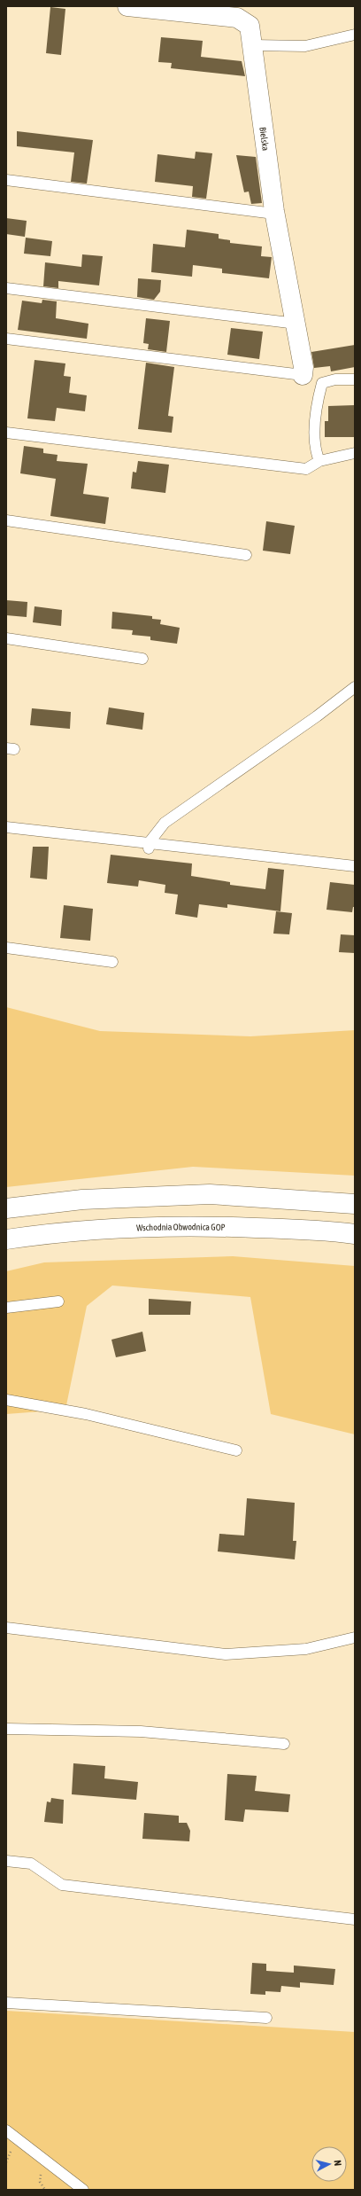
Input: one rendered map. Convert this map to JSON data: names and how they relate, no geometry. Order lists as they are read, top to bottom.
{
  "streets": {
    "main road": ["Bielska", "Wschodnia Obwodnica GOP"]
  },
  "north": "right"
}
